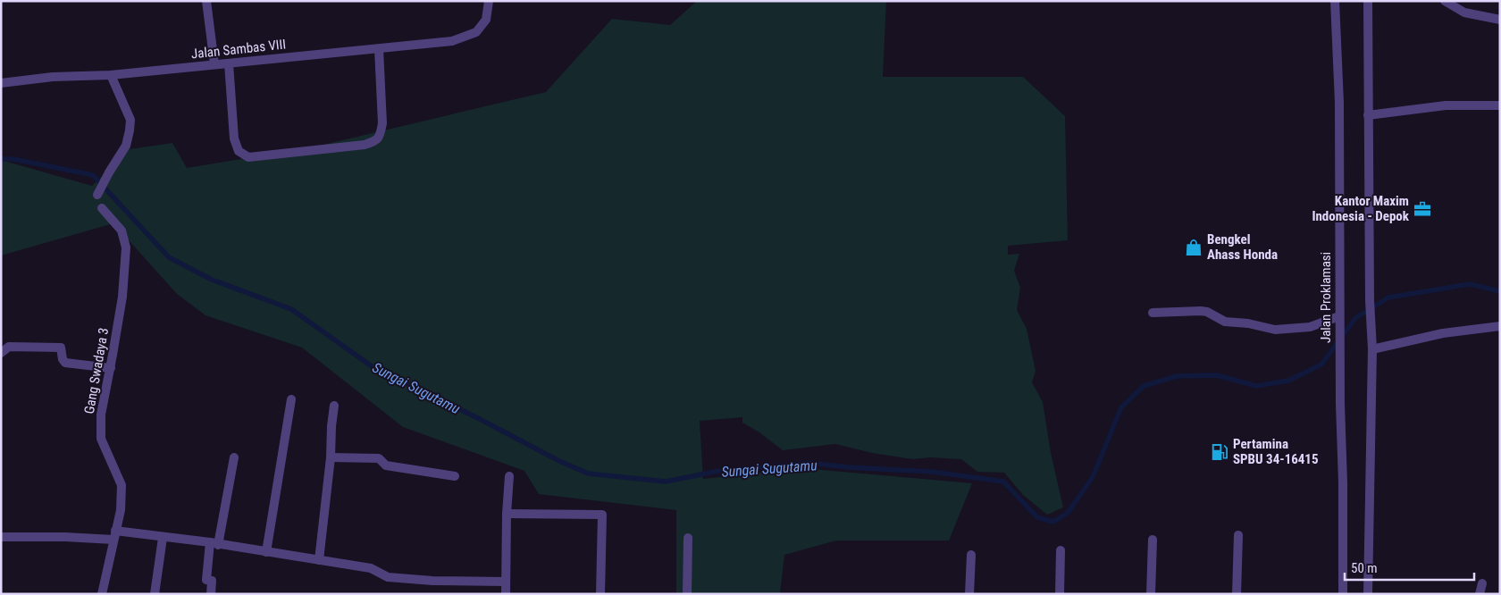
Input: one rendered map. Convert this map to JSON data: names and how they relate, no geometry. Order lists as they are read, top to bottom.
{
  "streets": {
    "street": ["Jalan Sambas VIII", "Jalan Proklamasi", "Gang Swadaya 3"]
  },
  "water": ["Sungai Sugutamu"],
  "places": {
    "office": ["Kantor Maxim Indonesia - Depok"],
    "shop": ["Bengkel Ahass Honda"],
    "fuel station": ["Pertamina SPBU 34-16415"]
  },
  "scale_bar": "50 m"
}
